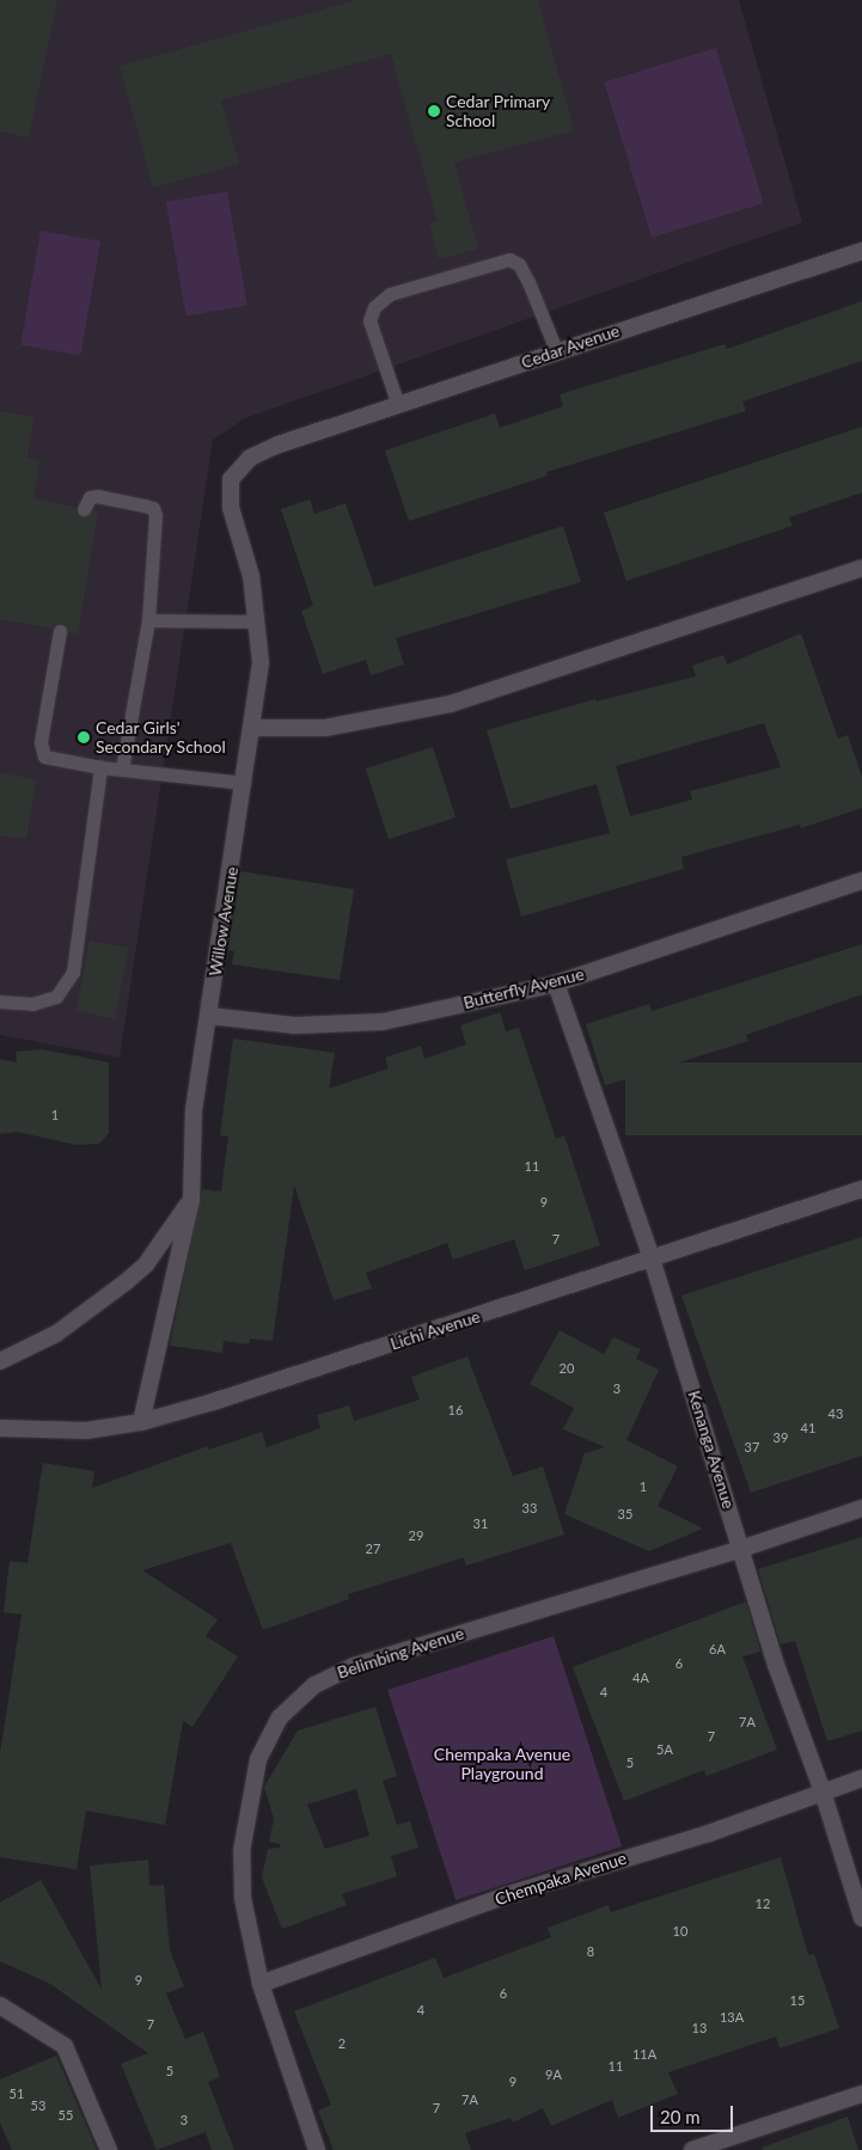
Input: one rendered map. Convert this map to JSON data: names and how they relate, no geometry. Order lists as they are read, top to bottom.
{
  "streets": {
    "street": [
      "Cedar Avenue",
      "Willow Avenue",
      "Butterfly Avenue",
      "Lichi Avenue",
      "Kenanga Avenue",
      "Belimbing Avenue",
      "Chempaka Avenue"
    ]
  },
  "crossings": [
    ["Cedar Avenue", "Willow Avenue"],
    ["Willow Avenue", "Butterfly Avenue"],
    ["Willow Avenue", "Lichi Avenue"],
    ["Butterfly Avenue", "Kenanga Avenue"],
    ["Lichi Avenue", "Kenanga Avenue"],
    ["Kenanga Avenue", "Belimbing Avenue"],
    ["Kenanga Avenue", "Chempaka Avenue"],
    ["Belimbing Avenue", "Chempaka Avenue"]
  ],
  "parks": ["Chempaka Avenue Playground"],
  "places": ["Cedar Primary School", "Cedar Girls' Secondary School"],
  "house_numbers": [
    "1",
    "11",
    "9",
    "7",
    "20",
    "3",
    "16",
    "43",
    "41",
    "39",
    "37",
    "1",
    "33",
    "35",
    "31",
    "29",
    "27",
    "6A",
    "6",
    "4A",
    "4",
    "7A",
    "7",
    "5A",
    "5",
    "12",
    "10",
    "8",
    "9",
    "6",
    "15",
    "4",
    "13A",
    "7",
    "13",
    "2",
    "11A",
    "11",
    "5",
    "9A",
    "9",
    "51",
    "7A",
    "53",
    "7",
    "55",
    "3"
  ],
  "scale_bar": "20 m"
}
